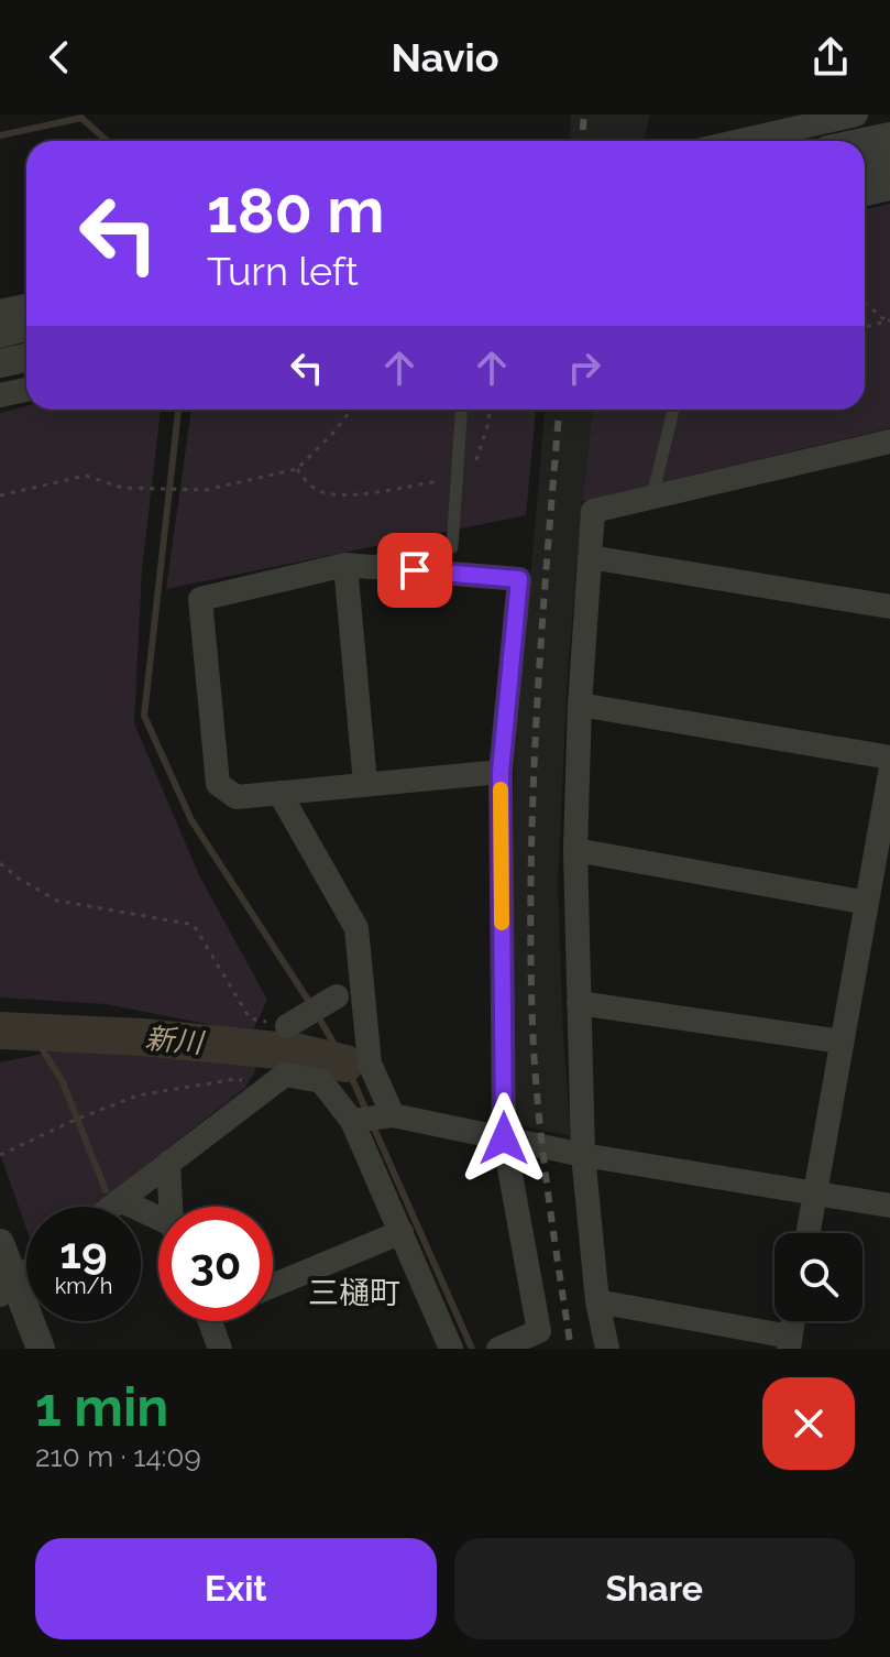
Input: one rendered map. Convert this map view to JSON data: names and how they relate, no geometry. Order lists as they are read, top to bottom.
{
  "districts": ["三樋町"],
  "water": ["新川"],
  "page": {
    "header": "Navio",
    "turn": ["180 m", "Turn left"],
    "speed": "19 km/h",
    "limit": "30",
    "heading": ["1 min", "210 m · 14:09"],
    "buttons": ["Exit", "Share"]
  }
}
